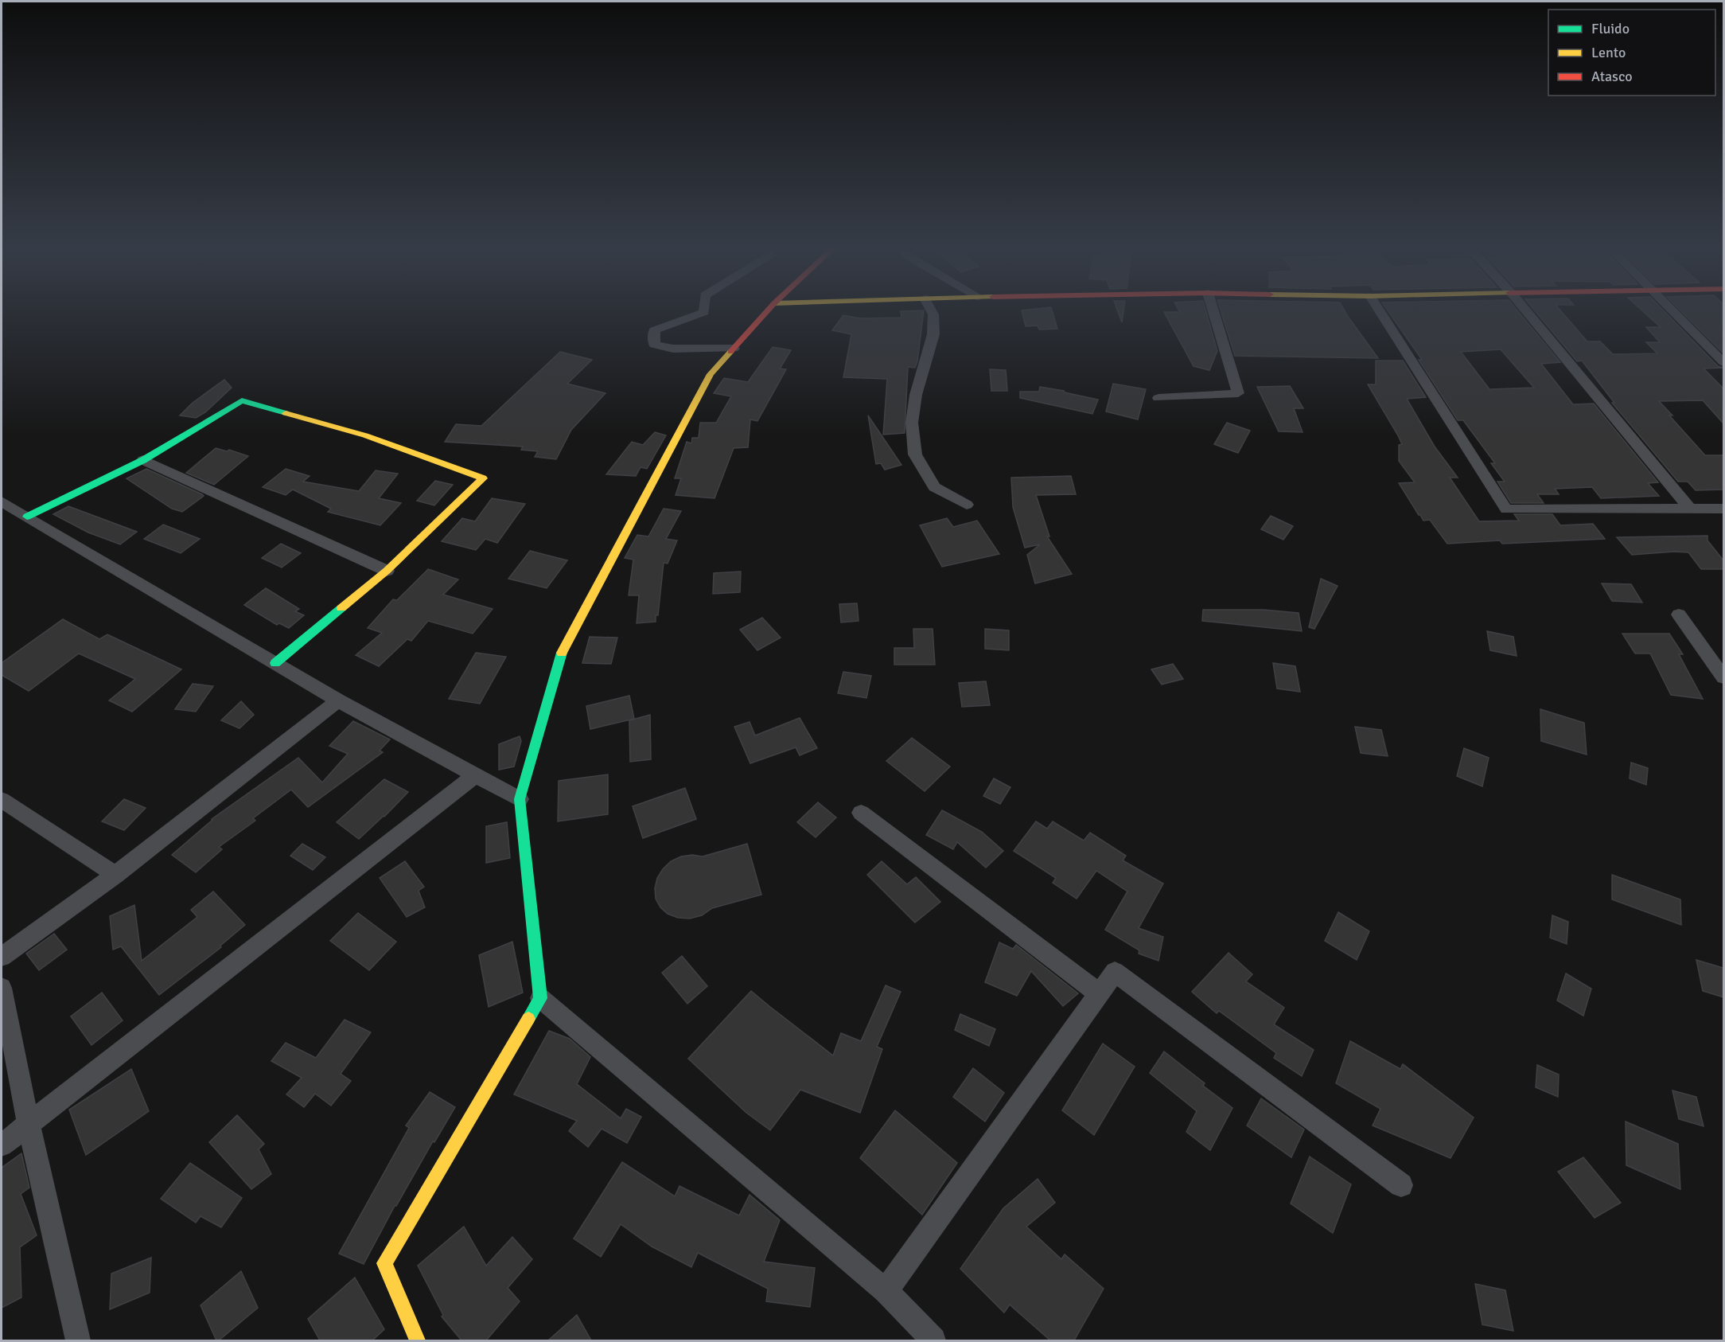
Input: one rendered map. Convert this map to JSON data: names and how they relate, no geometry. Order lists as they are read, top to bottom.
{
  "legend": ["Fluido", "Lento", "Atasco"]
}
